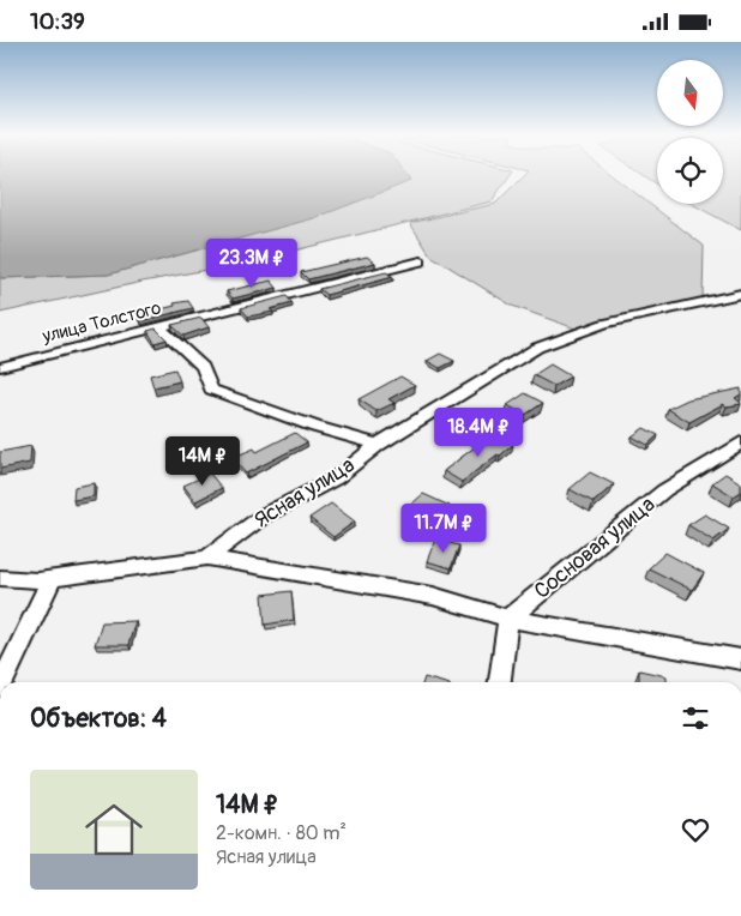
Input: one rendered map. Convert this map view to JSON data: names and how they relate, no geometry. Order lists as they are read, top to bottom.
{
  "streets": {
    "street": ["улица Толстого", "Ясная улица", "Сосновая улица"]
  },
  "north": "bottom",
  "page": {
    "status": "10:39",
    "price": [
      "23.3M ₽",
      "18.4M ₽",
      "14M ₽",
      "11.7M ₽"
    ],
    "heading": "Объектов: 4",
    "list": [
      {
        "name": "14M ₽",
        "note": "2-комн. · 80 m² · Ясная улица"
      }
    ]
  }
}
